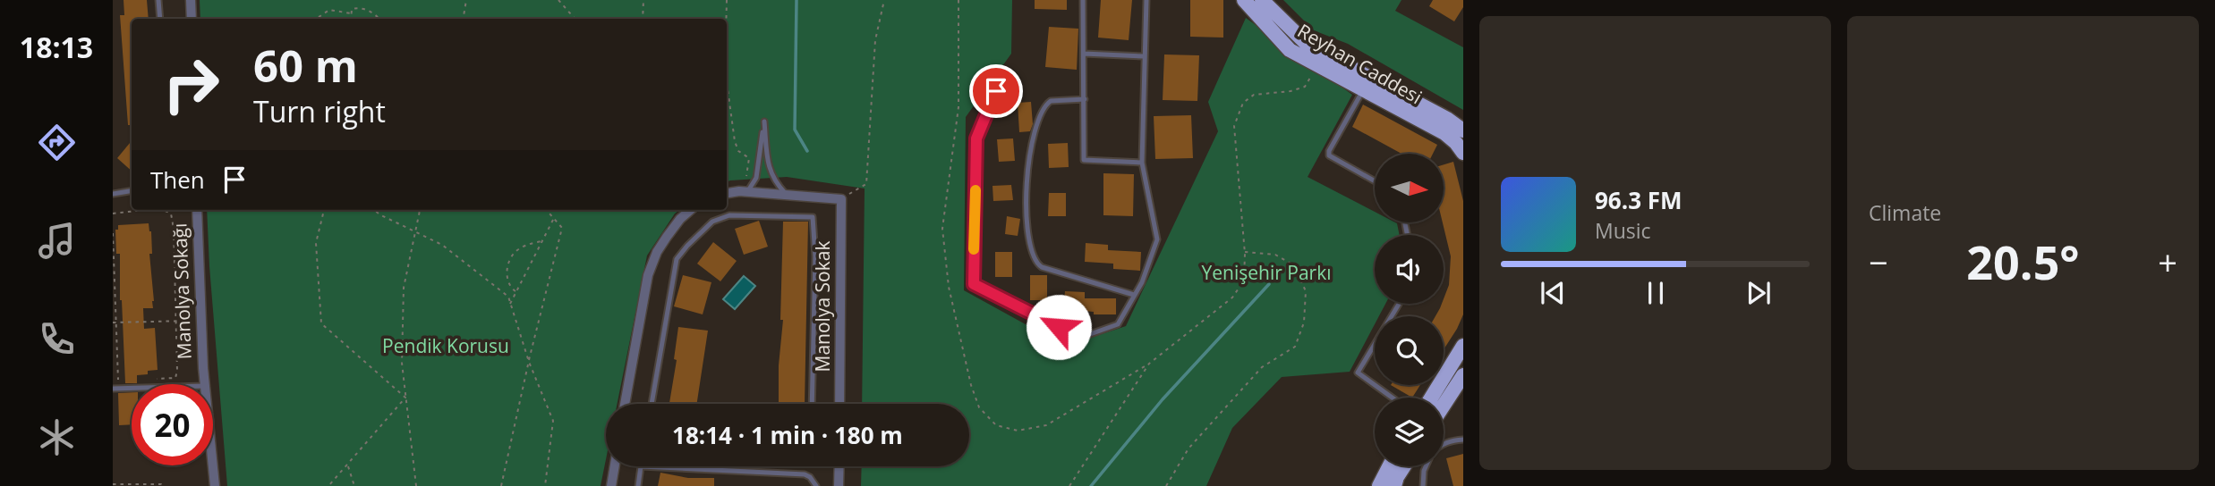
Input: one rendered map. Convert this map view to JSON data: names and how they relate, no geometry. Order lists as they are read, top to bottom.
{
  "streets": {
    "main road": ["Reyhan Caddesi"],
    "street": ["Manolya Sokağı", "Manolya Sokak"]
  },
  "parks": ["Yenişehir Parkı", "Pendik Korusu"],
  "north": "right",
  "page": {
    "tabs": "18:13",
    "tile": "Climate",
    "turn": ["60 m", "Turn right"],
    "then": "Then",
    "song": ["96.3 FM", "Music"],
    "heat": ["−", "20.5°", "+"],
    "limit": "20",
    "trip": "18:14 · 1 min · 180 m"
  }
}
